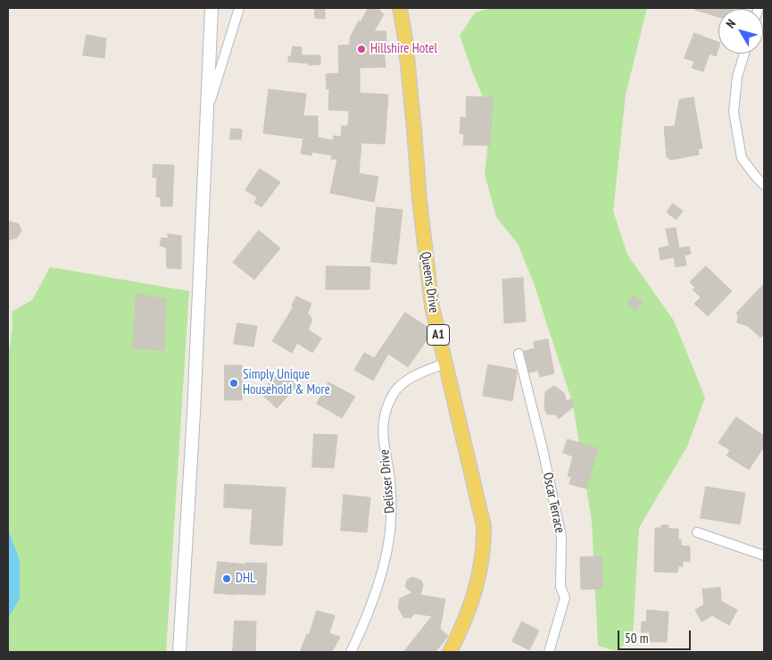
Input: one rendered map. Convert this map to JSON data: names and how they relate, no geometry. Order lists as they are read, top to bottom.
{
  "streets": {
    "main road": ["Queens Drive", "A1"],
    "street": ["Delisser Drive", "Oscar Terrace"]
  },
  "crossings": [
    ["Queens Drive", "Delisser Drive"]
  ],
  "places": ["Hillshire Hotel", "Simply Unique Household & More", "DHL"],
  "scale_bar": "50 m",
  "north": "top left"
}
